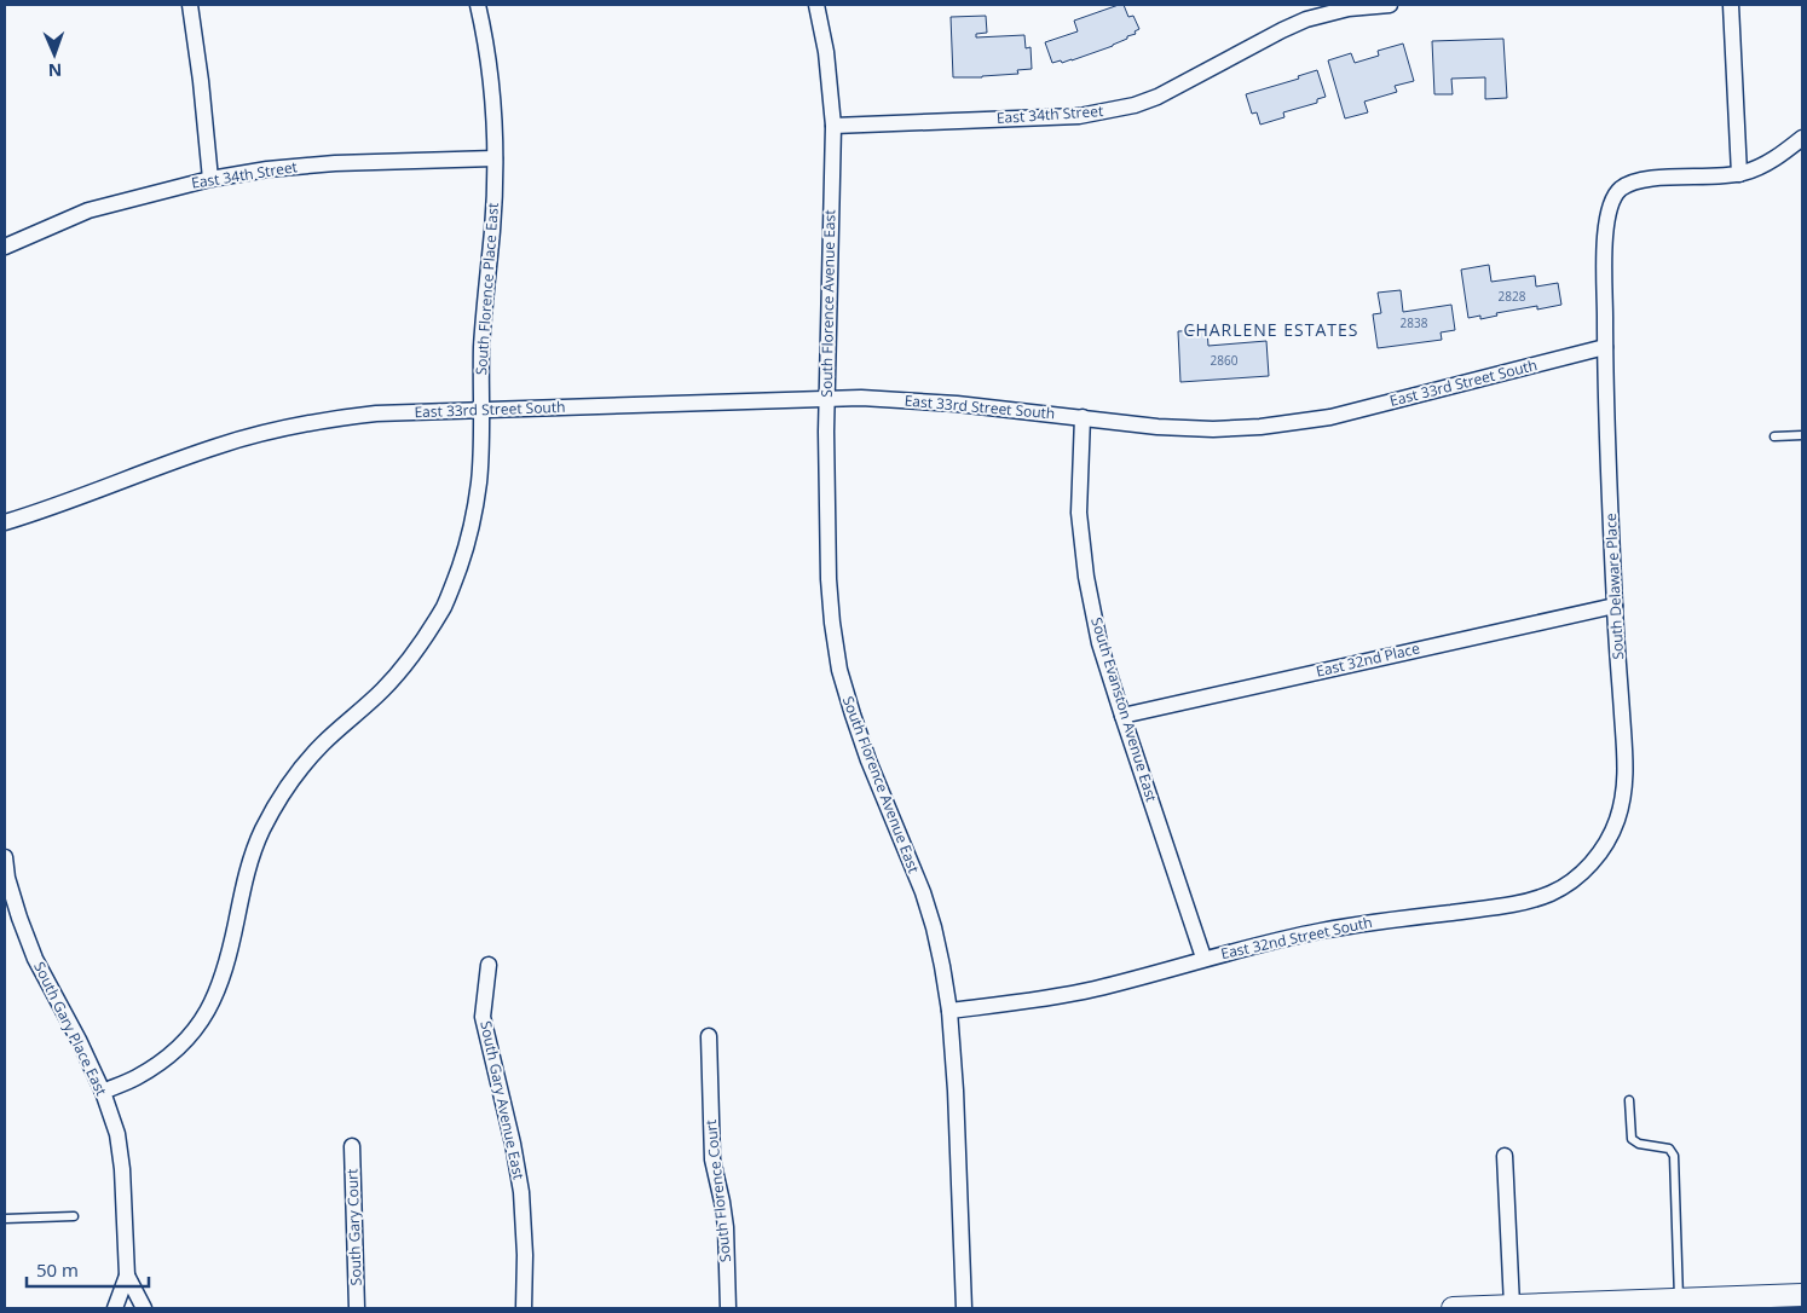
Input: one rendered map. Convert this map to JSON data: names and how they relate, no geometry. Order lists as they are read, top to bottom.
{
  "streets": {
    "street": [
      "East 34th Street",
      "South Florence Place East",
      "South Florence Avenue East",
      "East 33rd Street South",
      "South Delaware Place",
      "East 32nd Place",
      "South Evanston Avenue East",
      "East 32nd Street South",
      "South Gary Place East",
      "South Gary Avenue East",
      "South Florence Court",
      "South Gary Court"
    ]
  },
  "crossings": [
    ["East 34th Street", "South Florence Place East"],
    ["East 34th Street", "South Florence Avenue East"],
    ["South Florence Place East", "East 33rd Street South"],
    ["South Florence Place East", "South Gary Place East"],
    ["South Florence Avenue East", "East 33rd Street South"],
    ["South Florence Avenue East", "East 32nd Street South"],
    ["East 33rd Street South", "South Delaware Place"],
    ["East 33rd Street South", "South Evanston Avenue East"],
    ["South Delaware Place", "East 32nd Place"],
    ["South Delaware Place", "East 32nd Street South"],
    ["East 32nd Place", "South Evanston Avenue East"],
    ["South Evanston Avenue East", "East 32nd Street South"]
  ],
  "districts": ["CHARLENE ESTATES"],
  "house_numbers": ["2828", "2838", "2860"],
  "scale_bar": "50 m",
  "north": "bottom"
}
